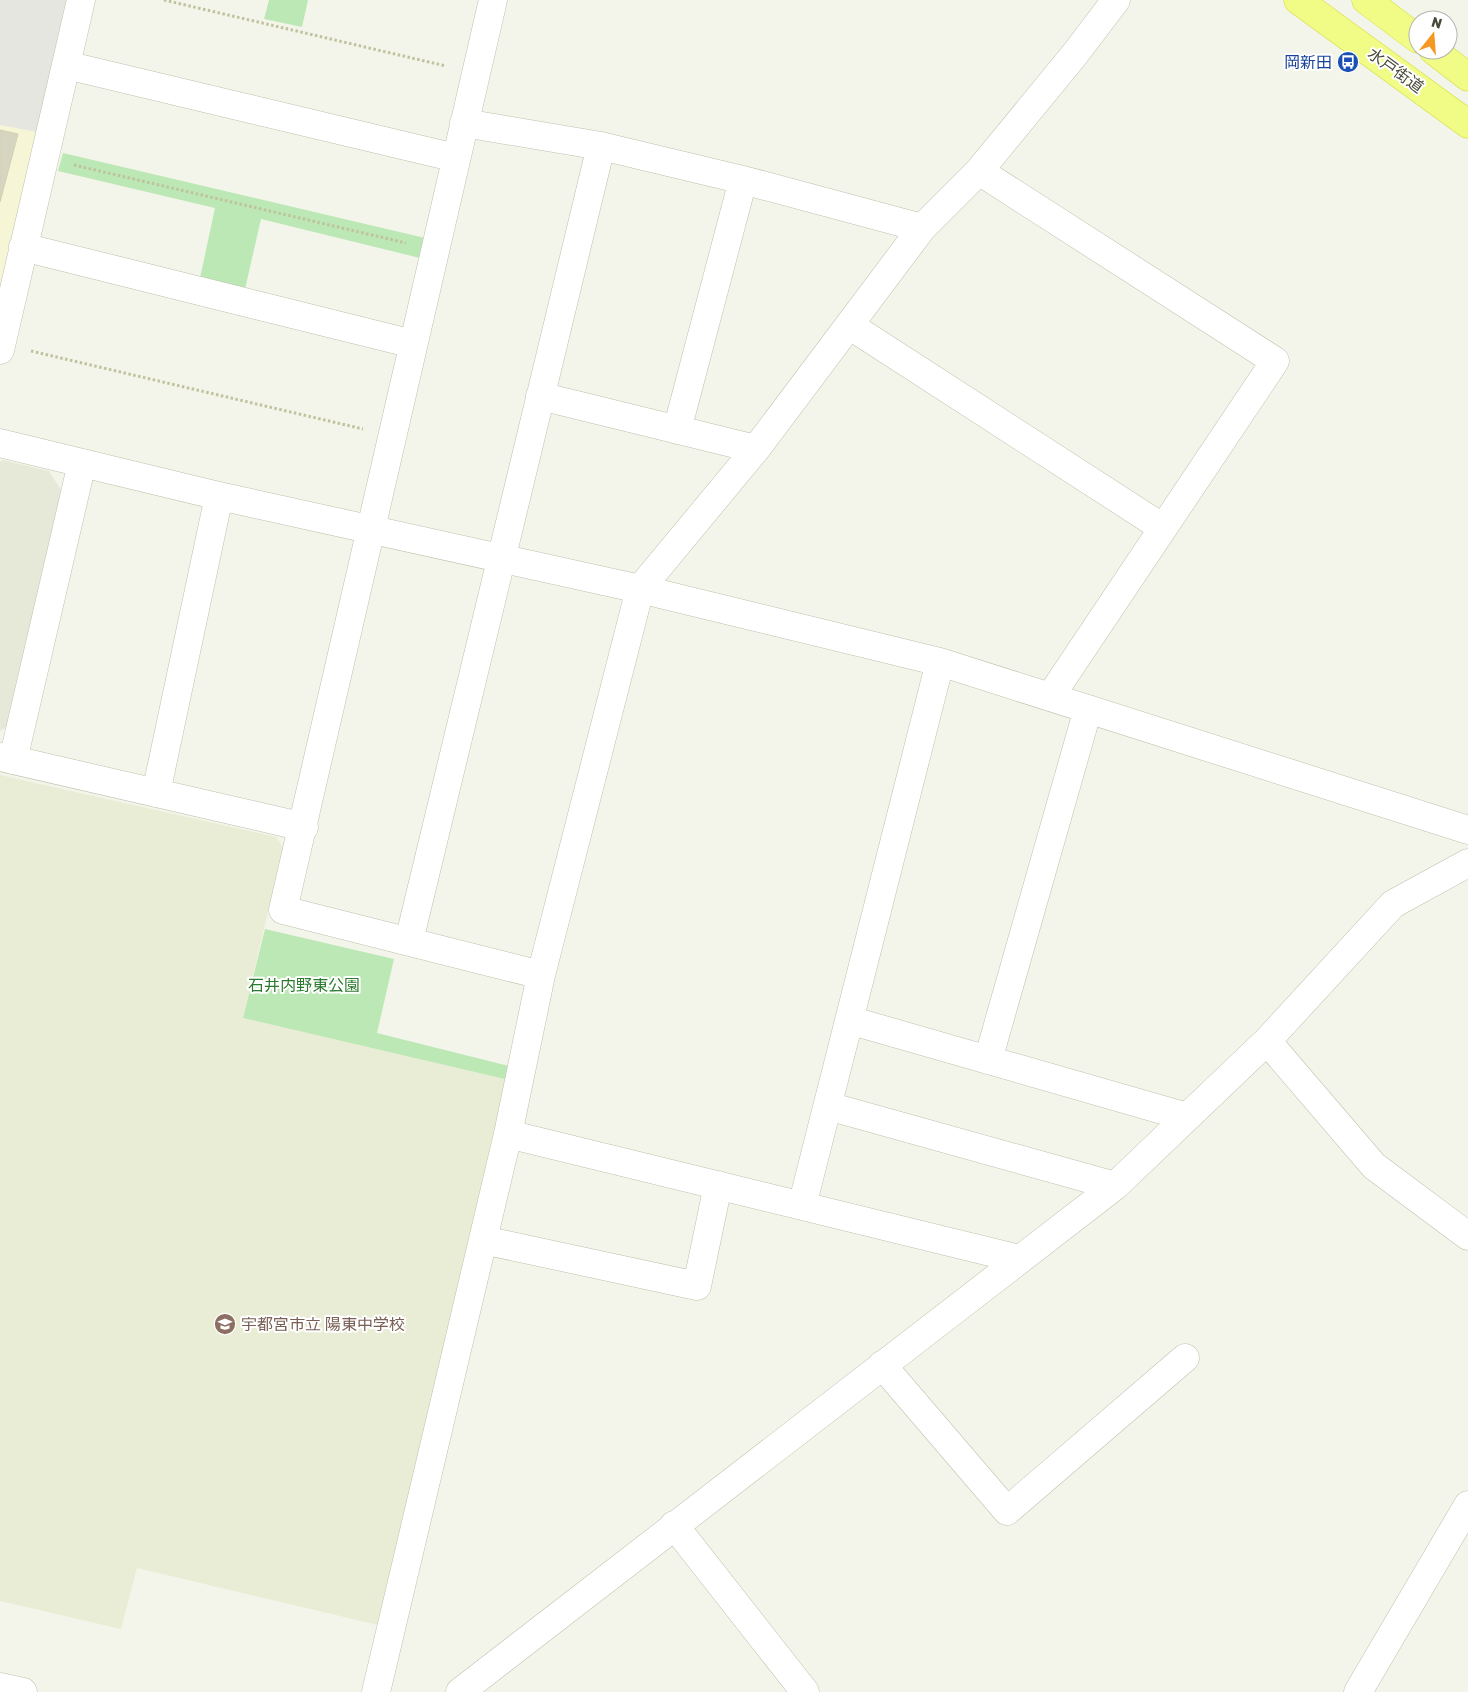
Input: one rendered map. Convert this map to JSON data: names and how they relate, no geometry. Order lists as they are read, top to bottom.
{
  "streets": {
    "highway": ["水戸街道"]
  },
  "parks": ["石井内野東公園"],
  "places": {
    "bus stop": ["岡新田"],
    "school or university": ["宇都宮市立 陽東中学校"]
  },
  "north": "top"
}
